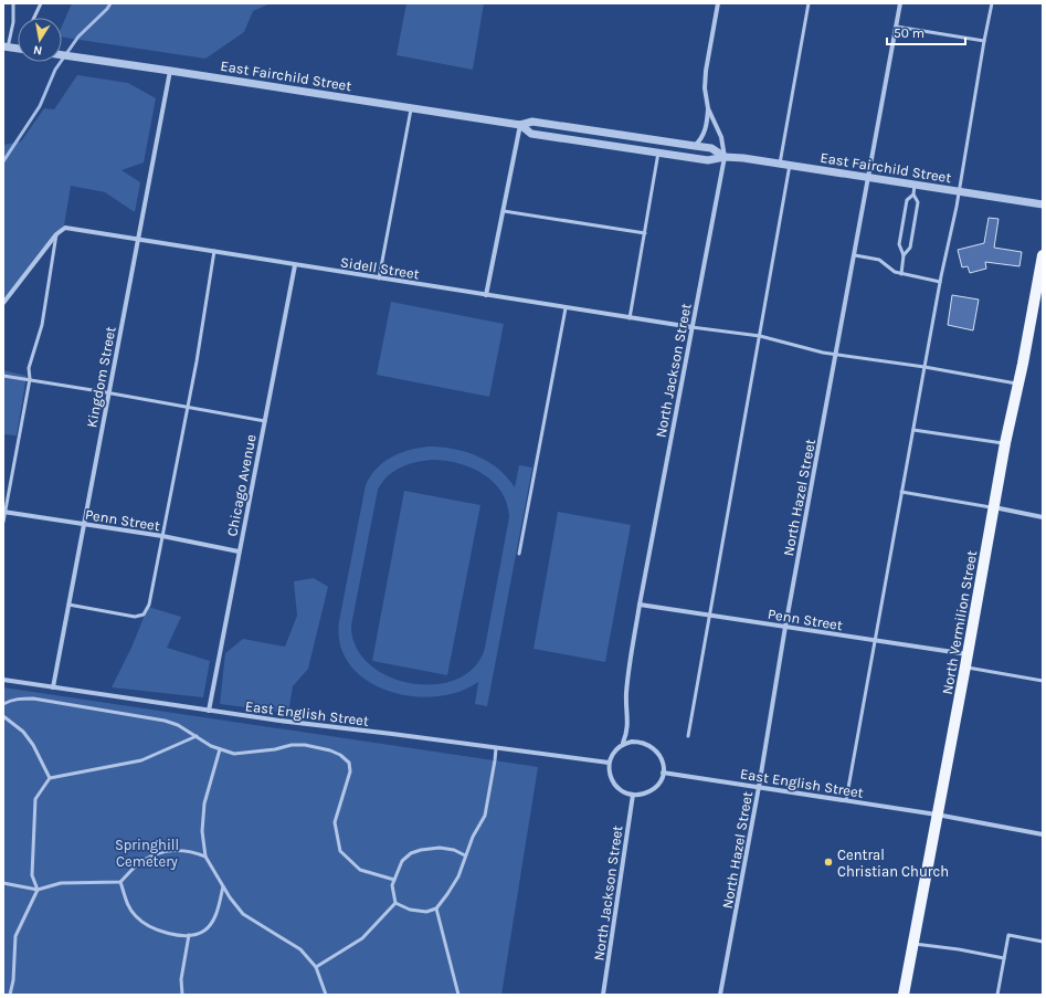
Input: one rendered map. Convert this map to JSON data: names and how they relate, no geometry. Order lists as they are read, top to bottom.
{
  "streets": {
    "main road": ["North Vermilion Street"],
    "street": [
      "East Fairchild Street",
      "Sidell Street",
      "North Jackson Street",
      "Kingdom Street",
      "Chicago Avenue",
      "North Hazel Street",
      "Penn Street",
      "East English Street"
    ]
  },
  "crossings": [
    ["East Fairchild Street", "North Jackson Street"],
    ["East Fairchild Street", "Kingdom Street"],
    ["East Fairchild Street", "North Hazel Street"],
    ["Sidell Street", "North Jackson Street"],
    ["Sidell Street", "Kingdom Street"],
    ["Sidell Street", "Chicago Avenue"],
    ["North Jackson Street", "Penn Street"],
    ["North Jackson Street", "East English Street"],
    ["Kingdom Street", "Penn Street"],
    ["Kingdom Street", "East English Street"],
    ["Chicago Avenue", "Penn Street"],
    ["Chicago Avenue", "East English Street"],
    ["North Hazel Street", "Penn Street"],
    ["North Hazel Street", "East English Street"],
    ["Penn Street", "North Vermilion Street"],
    ["North Vermilion Street", "East English Street"]
  ],
  "parks": ["Springhill Cemetery"],
  "places": ["Central Christian Church"],
  "scale_bar": "50 m",
  "north": "bottom"
}
